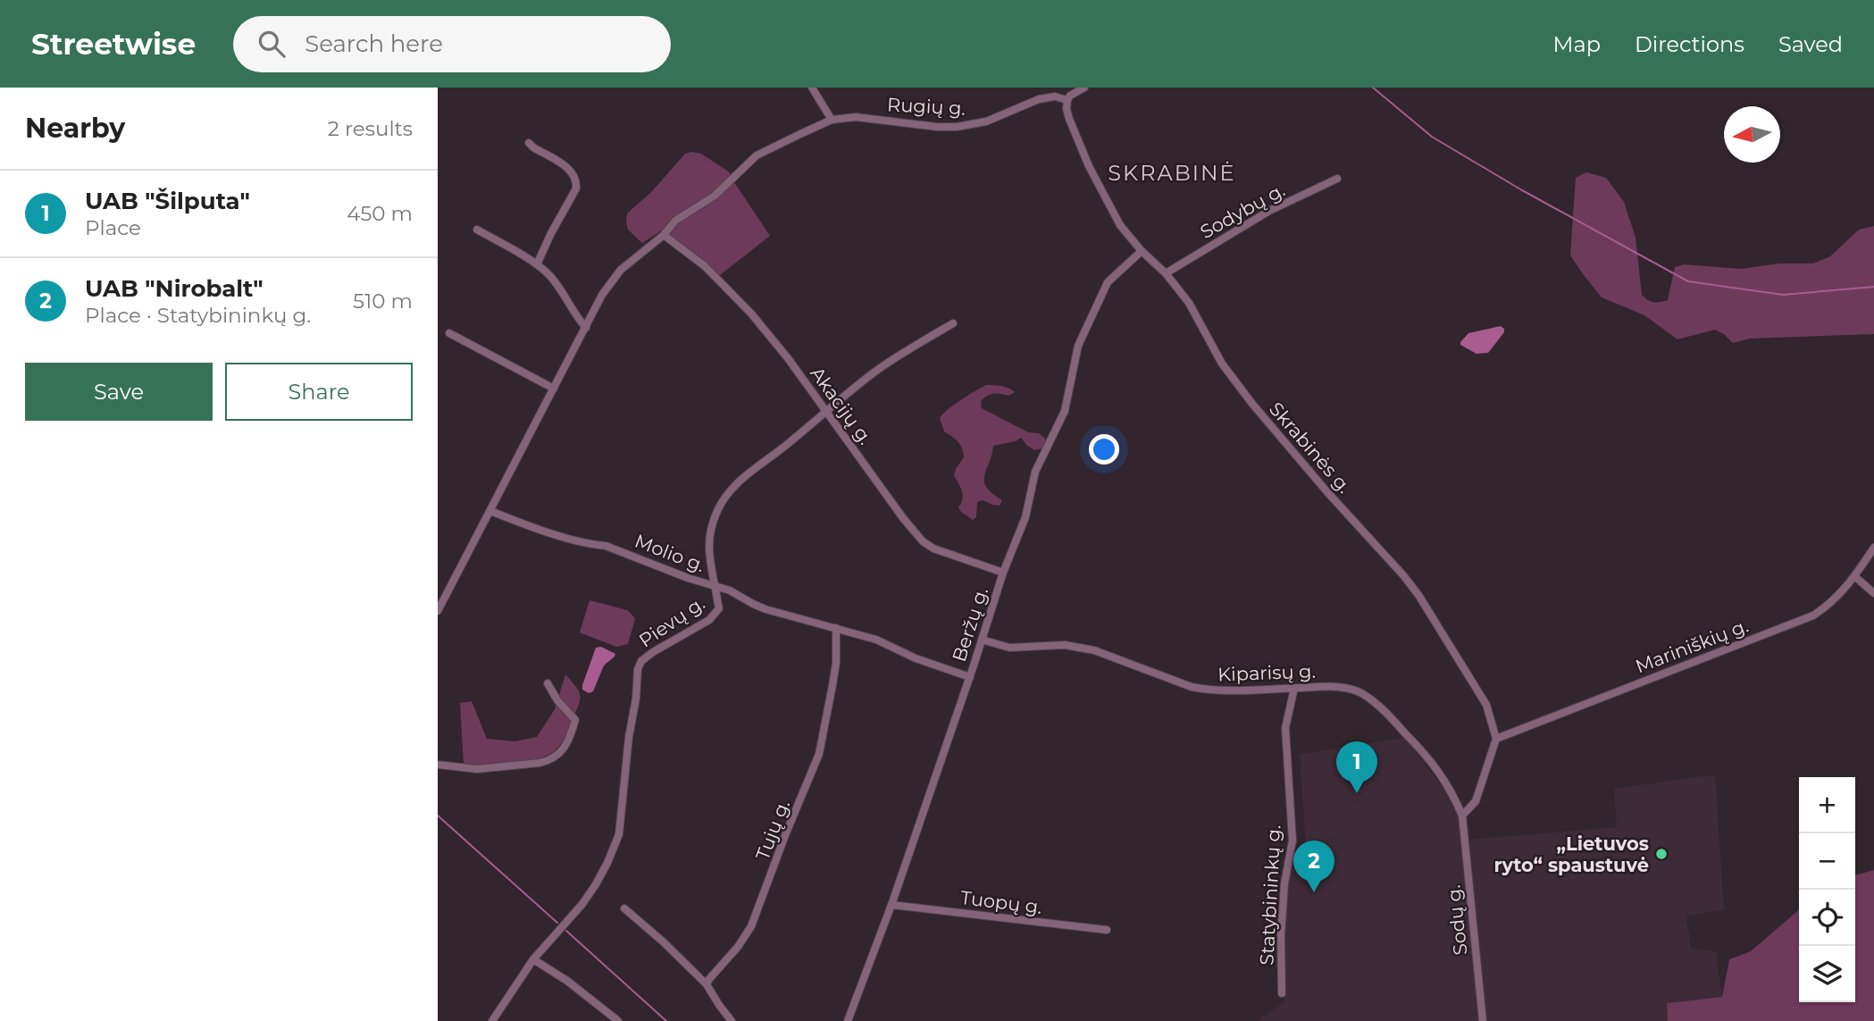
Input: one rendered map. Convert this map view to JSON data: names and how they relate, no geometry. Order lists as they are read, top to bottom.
{
  "streets": {
    "street": [
      "Rugių g.",
      "Sodybų g.",
      "Akacijų g.",
      "Skrabinės g.",
      "Molio g.",
      "Pievų g.",
      "Beržų g.",
      "Mariniškių g.",
      "Kiparisų g.",
      "Tujų g.",
      "Statybininkų g.",
      "Tuopų g.",
      "Sodų g."
    ]
  },
  "crossings": [
    ["Rugių g.", "Skrabinės g."],
    ["Sodybų g.", "Skrabinės g."],
    ["Akacijų g.", "Pievų g."],
    ["Akacijų g.", "Beržų g."],
    ["Skrabinės g.", "Beržų g."],
    ["Skrabinės g.", "Mariniškių g."],
    ["Molio g.", "Pievų g."],
    ["Molio g.", "Beržų g."],
    ["Molio g.", "Tujų g."],
    ["Beržų g.", "Kiparisų g."],
    ["Beržų g.", "Tuopų g."],
    ["Kiparisų g.", "Statybininkų g."],
    ["Kiparisų g.", "Sodų g."]
  ],
  "districts": ["SKRABINĖ"],
  "places": ["„Lietuvos ryto“ spaustuvė"],
  "north": "left",
  "page": {
    "header": "Streetwise",
    "search": "Search here",
    "nav": ["Map", "Directions", "Saved"],
    "heading": ["Nearby", "2 results"],
    "list": [
      {
        "mark": "1",
        "name": "UAB \"Šilputa\"",
        "note": "Place",
        "value": "450 m"
      },
      {
        "mark": "2",
        "name": "UAB \"Nirobalt\"",
        "note": "Place · Statybininkų g.",
        "value": "510 m"
      }
    ],
    "buttons": ["Save", "Share"],
    "pins": ["1", "2"],
    "map_buttons": ["+", "−"]
  }
}
